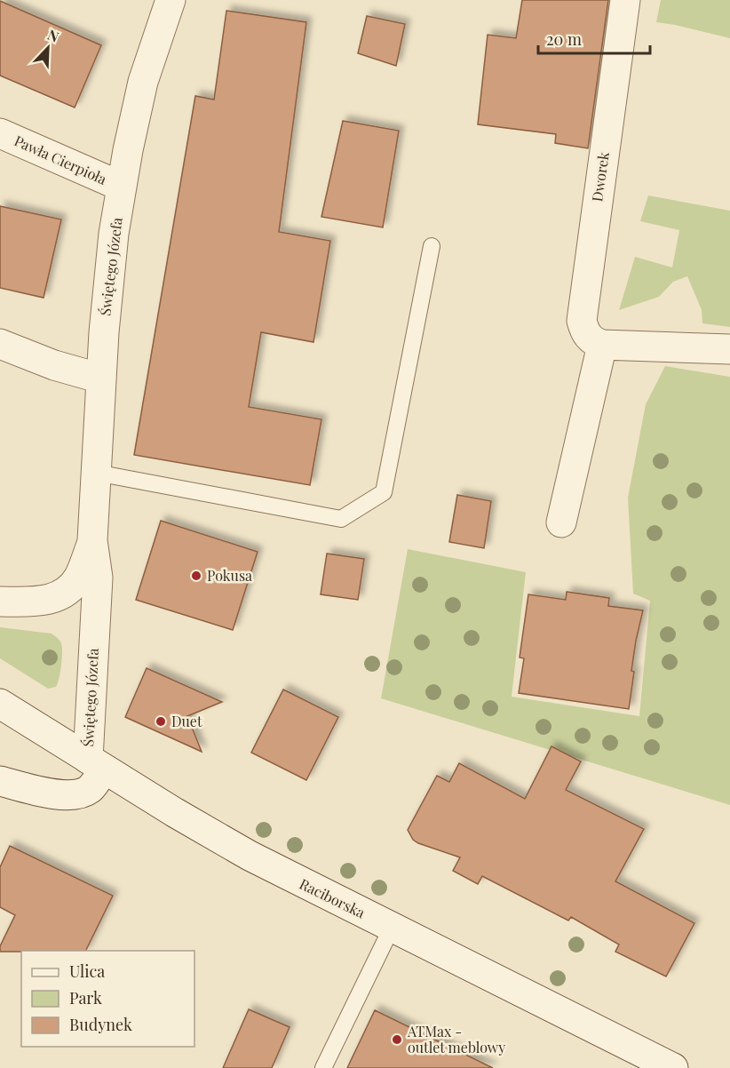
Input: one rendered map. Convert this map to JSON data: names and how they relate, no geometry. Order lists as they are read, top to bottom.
{
  "streets": {
    "street": [
      "Pawła Cierpioła",
      "Dworek",
      "Świętego Józefa",
      "Raciborska"
    ]
  },
  "crossings": [
    ["Pawła Cierpioła", "Świętego Józefa"],
    ["Świętego Józefa", "Raciborska"]
  ],
  "places": ["Pokusa", "Duet", "ATMax - outlet meblowy"],
  "legend": ["Ulica", "Park", "Budynek"],
  "scale_bar": "20 m",
  "north": "top right"
}
